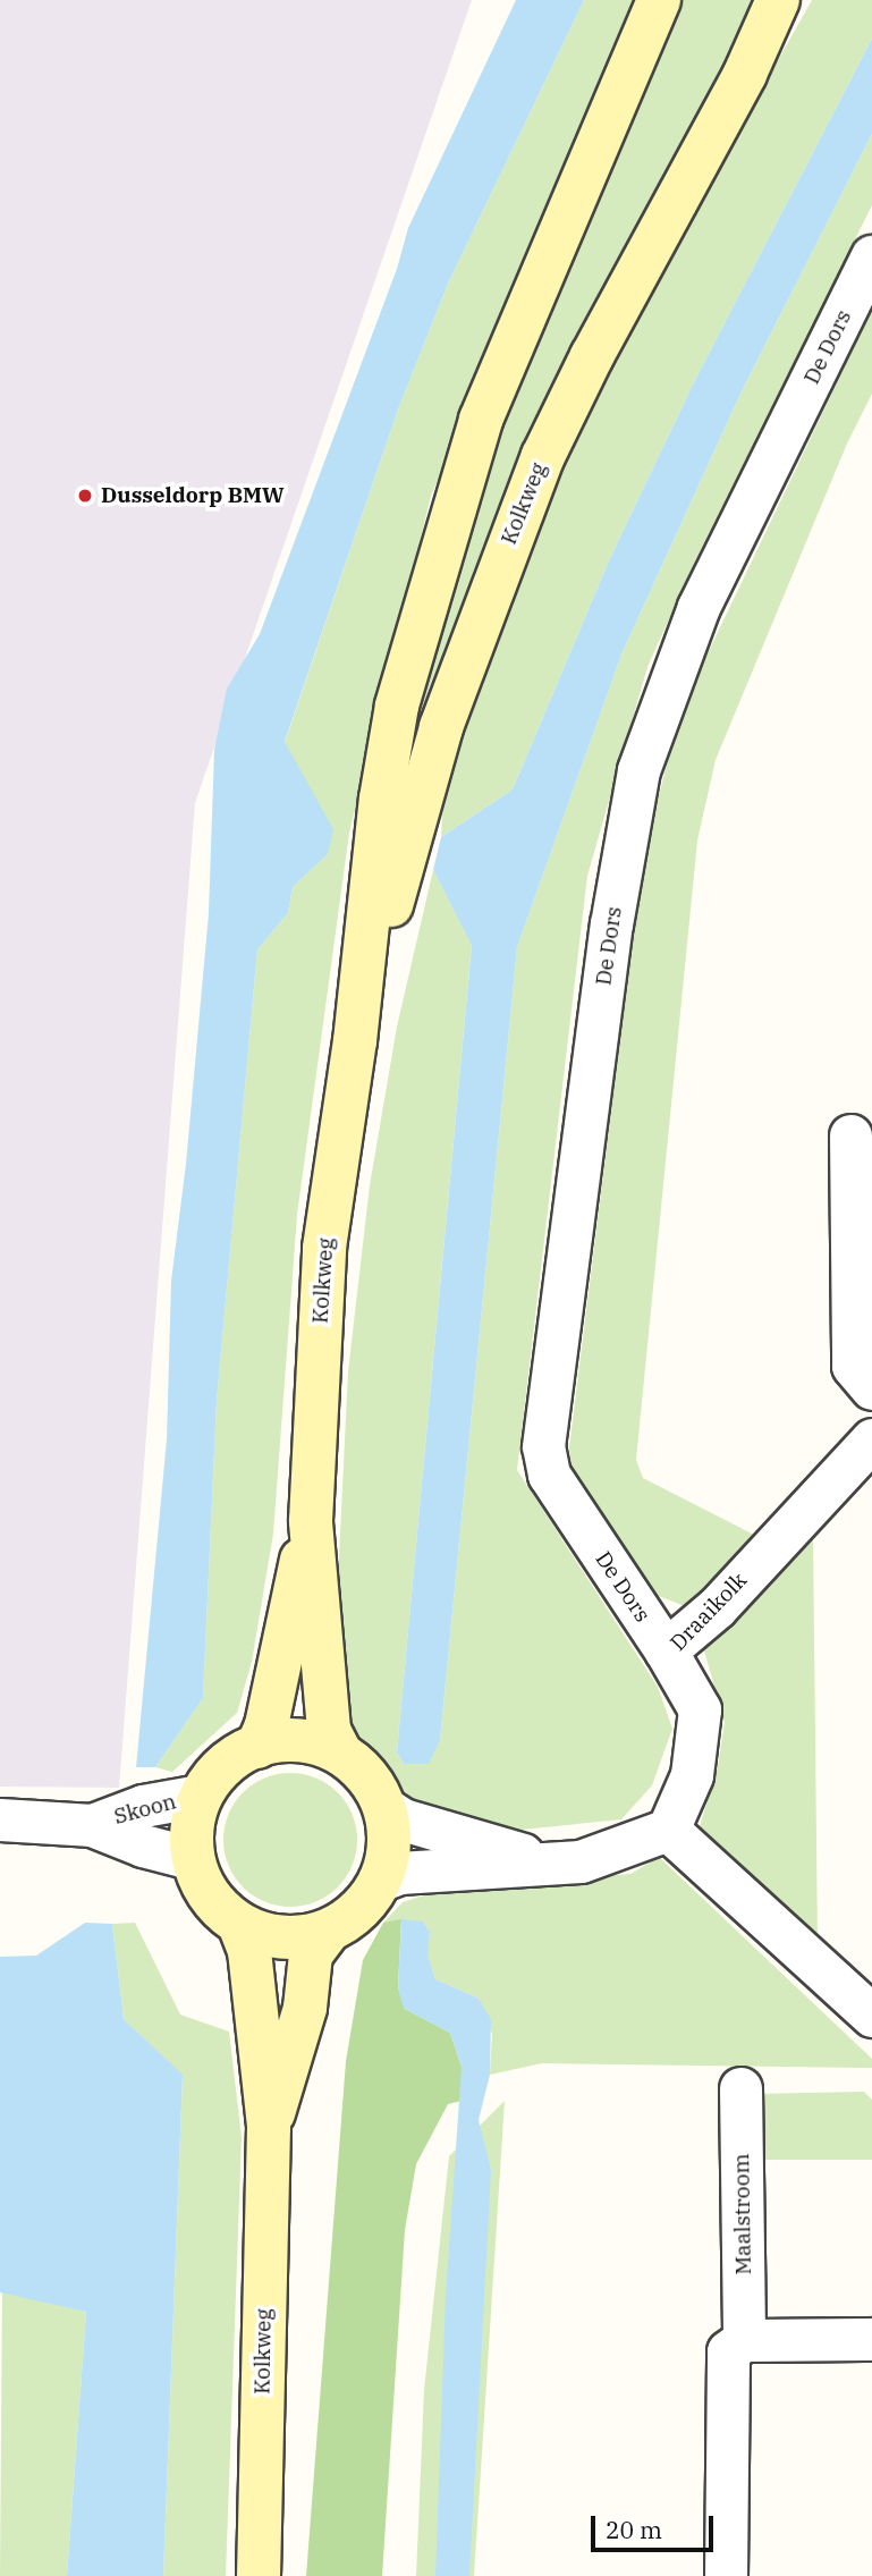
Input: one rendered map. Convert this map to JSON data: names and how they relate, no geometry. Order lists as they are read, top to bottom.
{
  "streets": {
    "street": [
      "De Dors",
      "Kolkweg",
      "Draaikolk",
      "Skoon",
      "Maalstroom"
    ]
  },
  "crossings": [
    ["De Dors", "Draaikolk"],
    ["Kolkweg", "Skoon"]
  ],
  "places": ["Dusseldorp BMW"],
  "scale_bar": "20 m"
}
